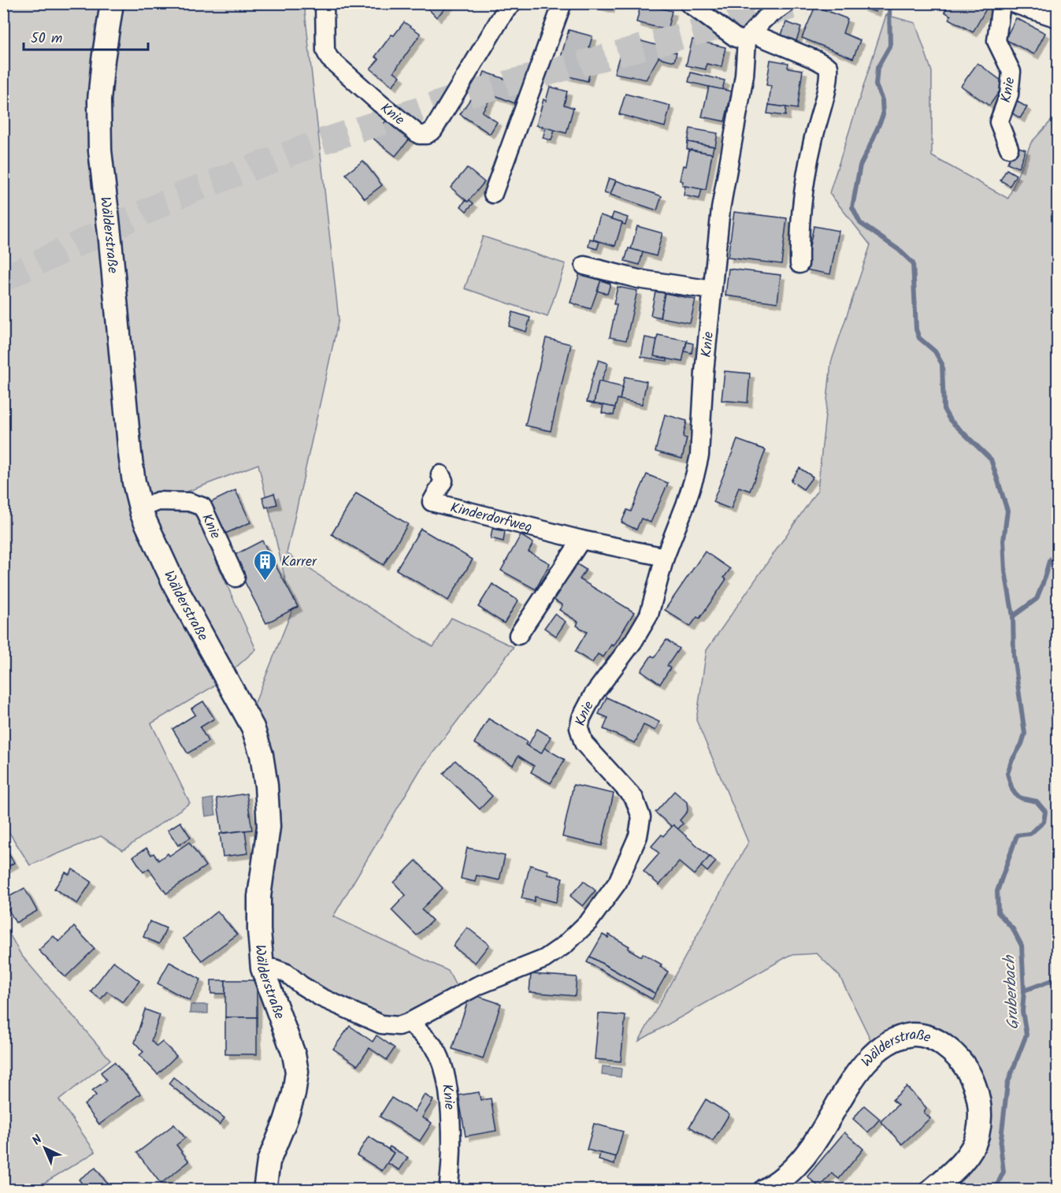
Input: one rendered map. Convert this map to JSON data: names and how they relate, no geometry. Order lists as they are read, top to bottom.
{
  "streets": {
    "street": ["Knie", "Wälderstraße", "Kinderdorfweg"]
  },
  "crossings": [
    ["Knie", "Wälderstraße"],
    ["Knie", "Kinderdorfweg"]
  ],
  "water": ["Gruberbach"],
  "places": {
    "building": ["Karrer"]
  },
  "scale_bar": "50 m",
  "north": "top left"
}
